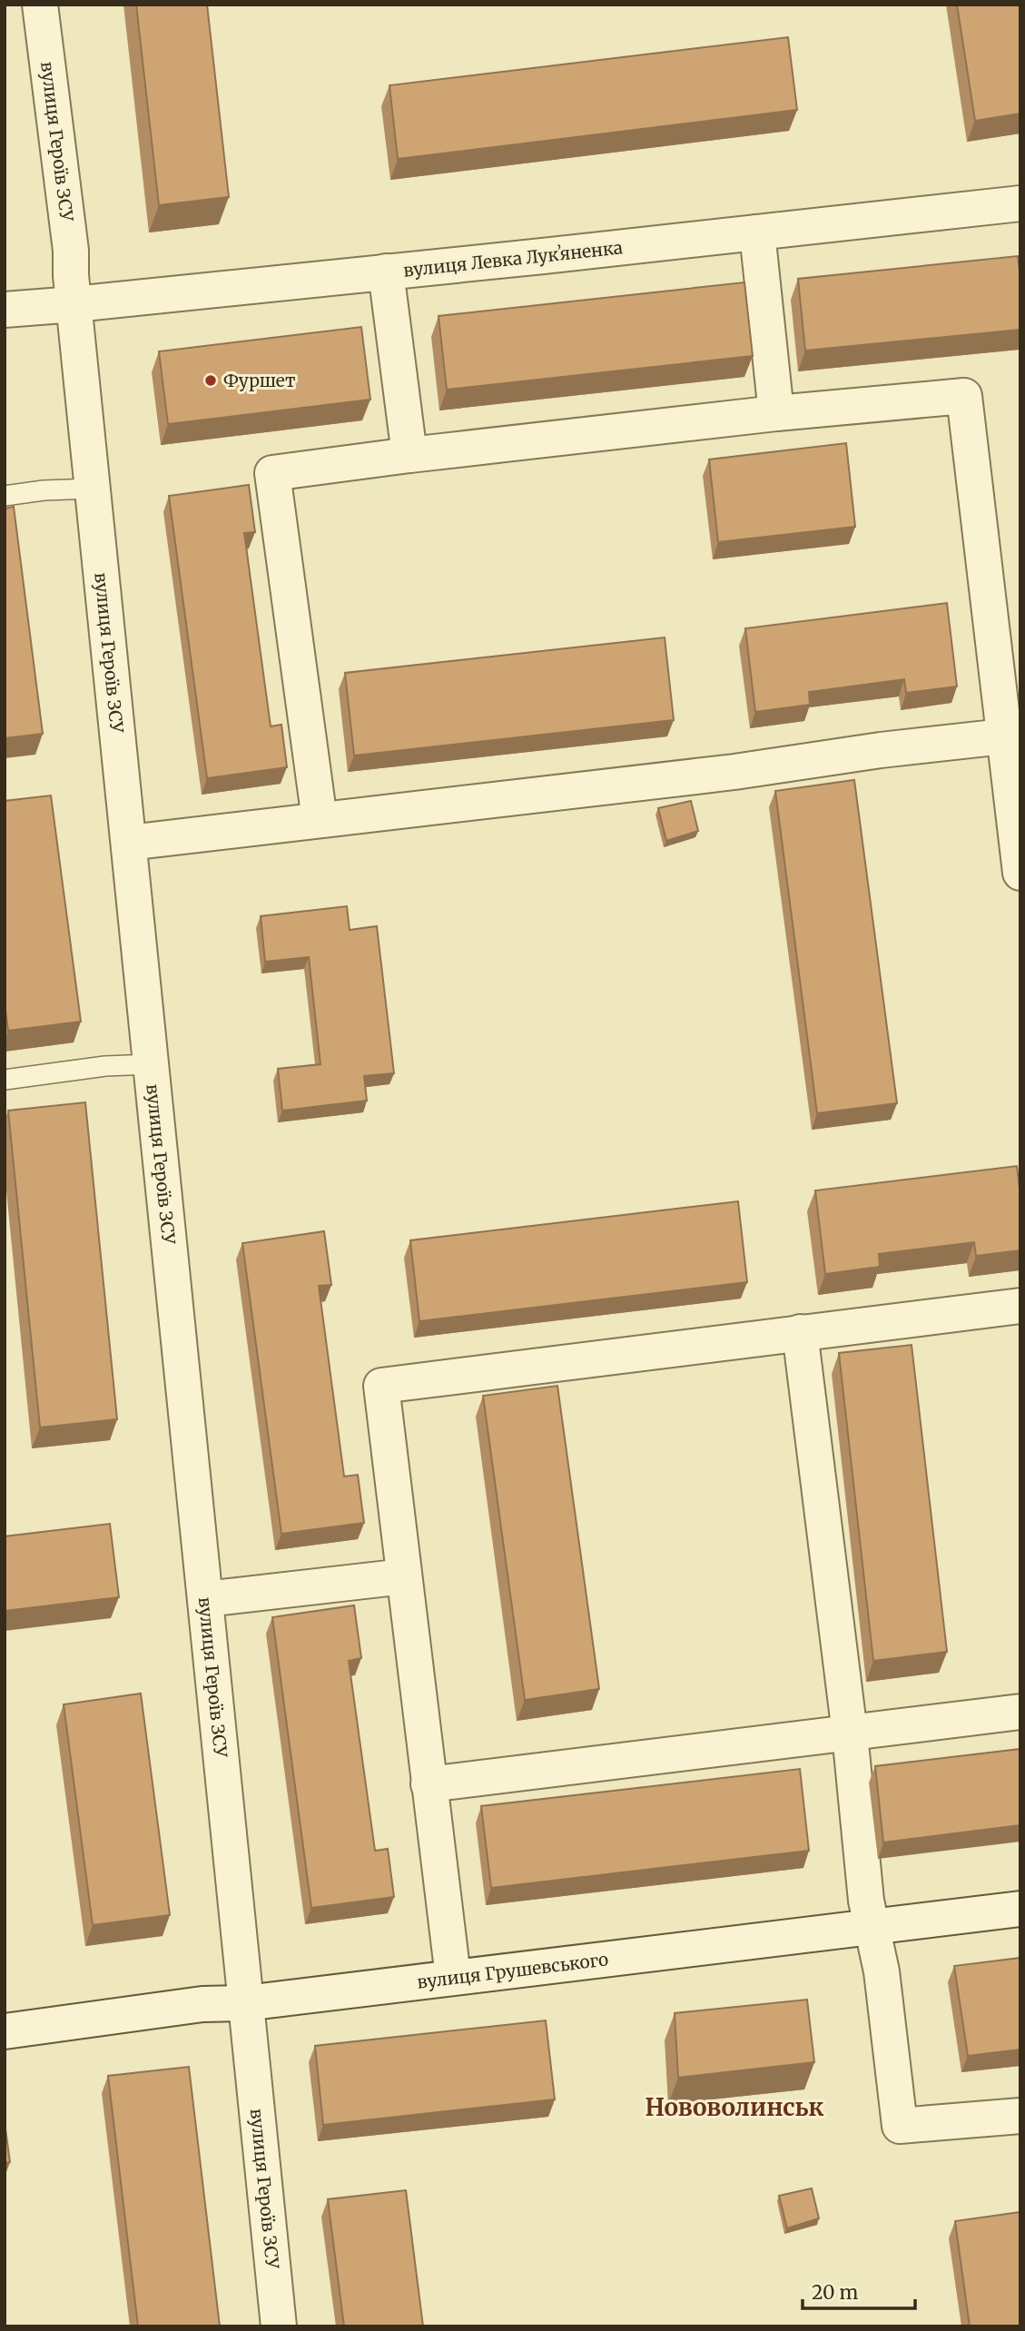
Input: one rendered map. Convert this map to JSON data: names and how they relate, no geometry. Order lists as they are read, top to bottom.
{
  "streets": {
    "street": ["вулиця Героїв ЗСУ", "вулиця Левка Лукʼяненка", "вулиця Грушевського"]
  },
  "crossings": [
    ["вулиця Героїв ЗСУ", "вулиця Левка Лукʼяненка"],
    ["вулиця Героїв ЗСУ", "вулиця Грушевського"]
  ],
  "districts": ["Нововолинськ"],
  "places": ["Фуршет"],
  "scale_bar": "20 m"
}
